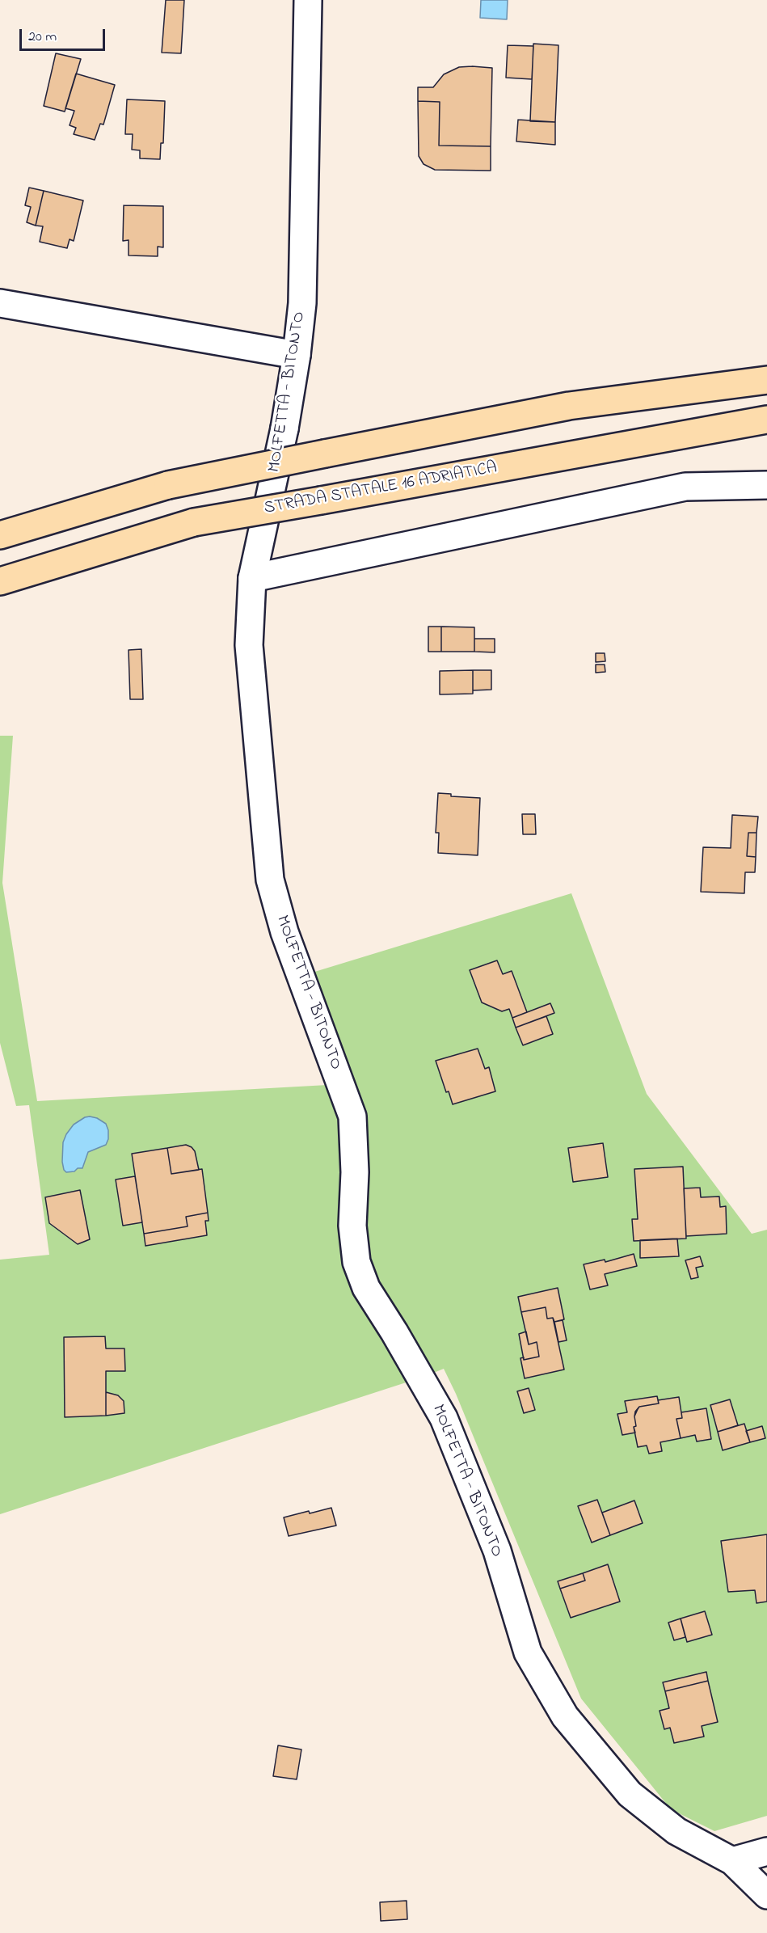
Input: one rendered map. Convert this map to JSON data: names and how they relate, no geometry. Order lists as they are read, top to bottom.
{
  "streets": {
    "highway": ["STRADA STATALE 16 ADRIATICA"],
    "street": ["MOLFETTA - BITONTO"]
  },
  "scale_bar": "20 m"
}
